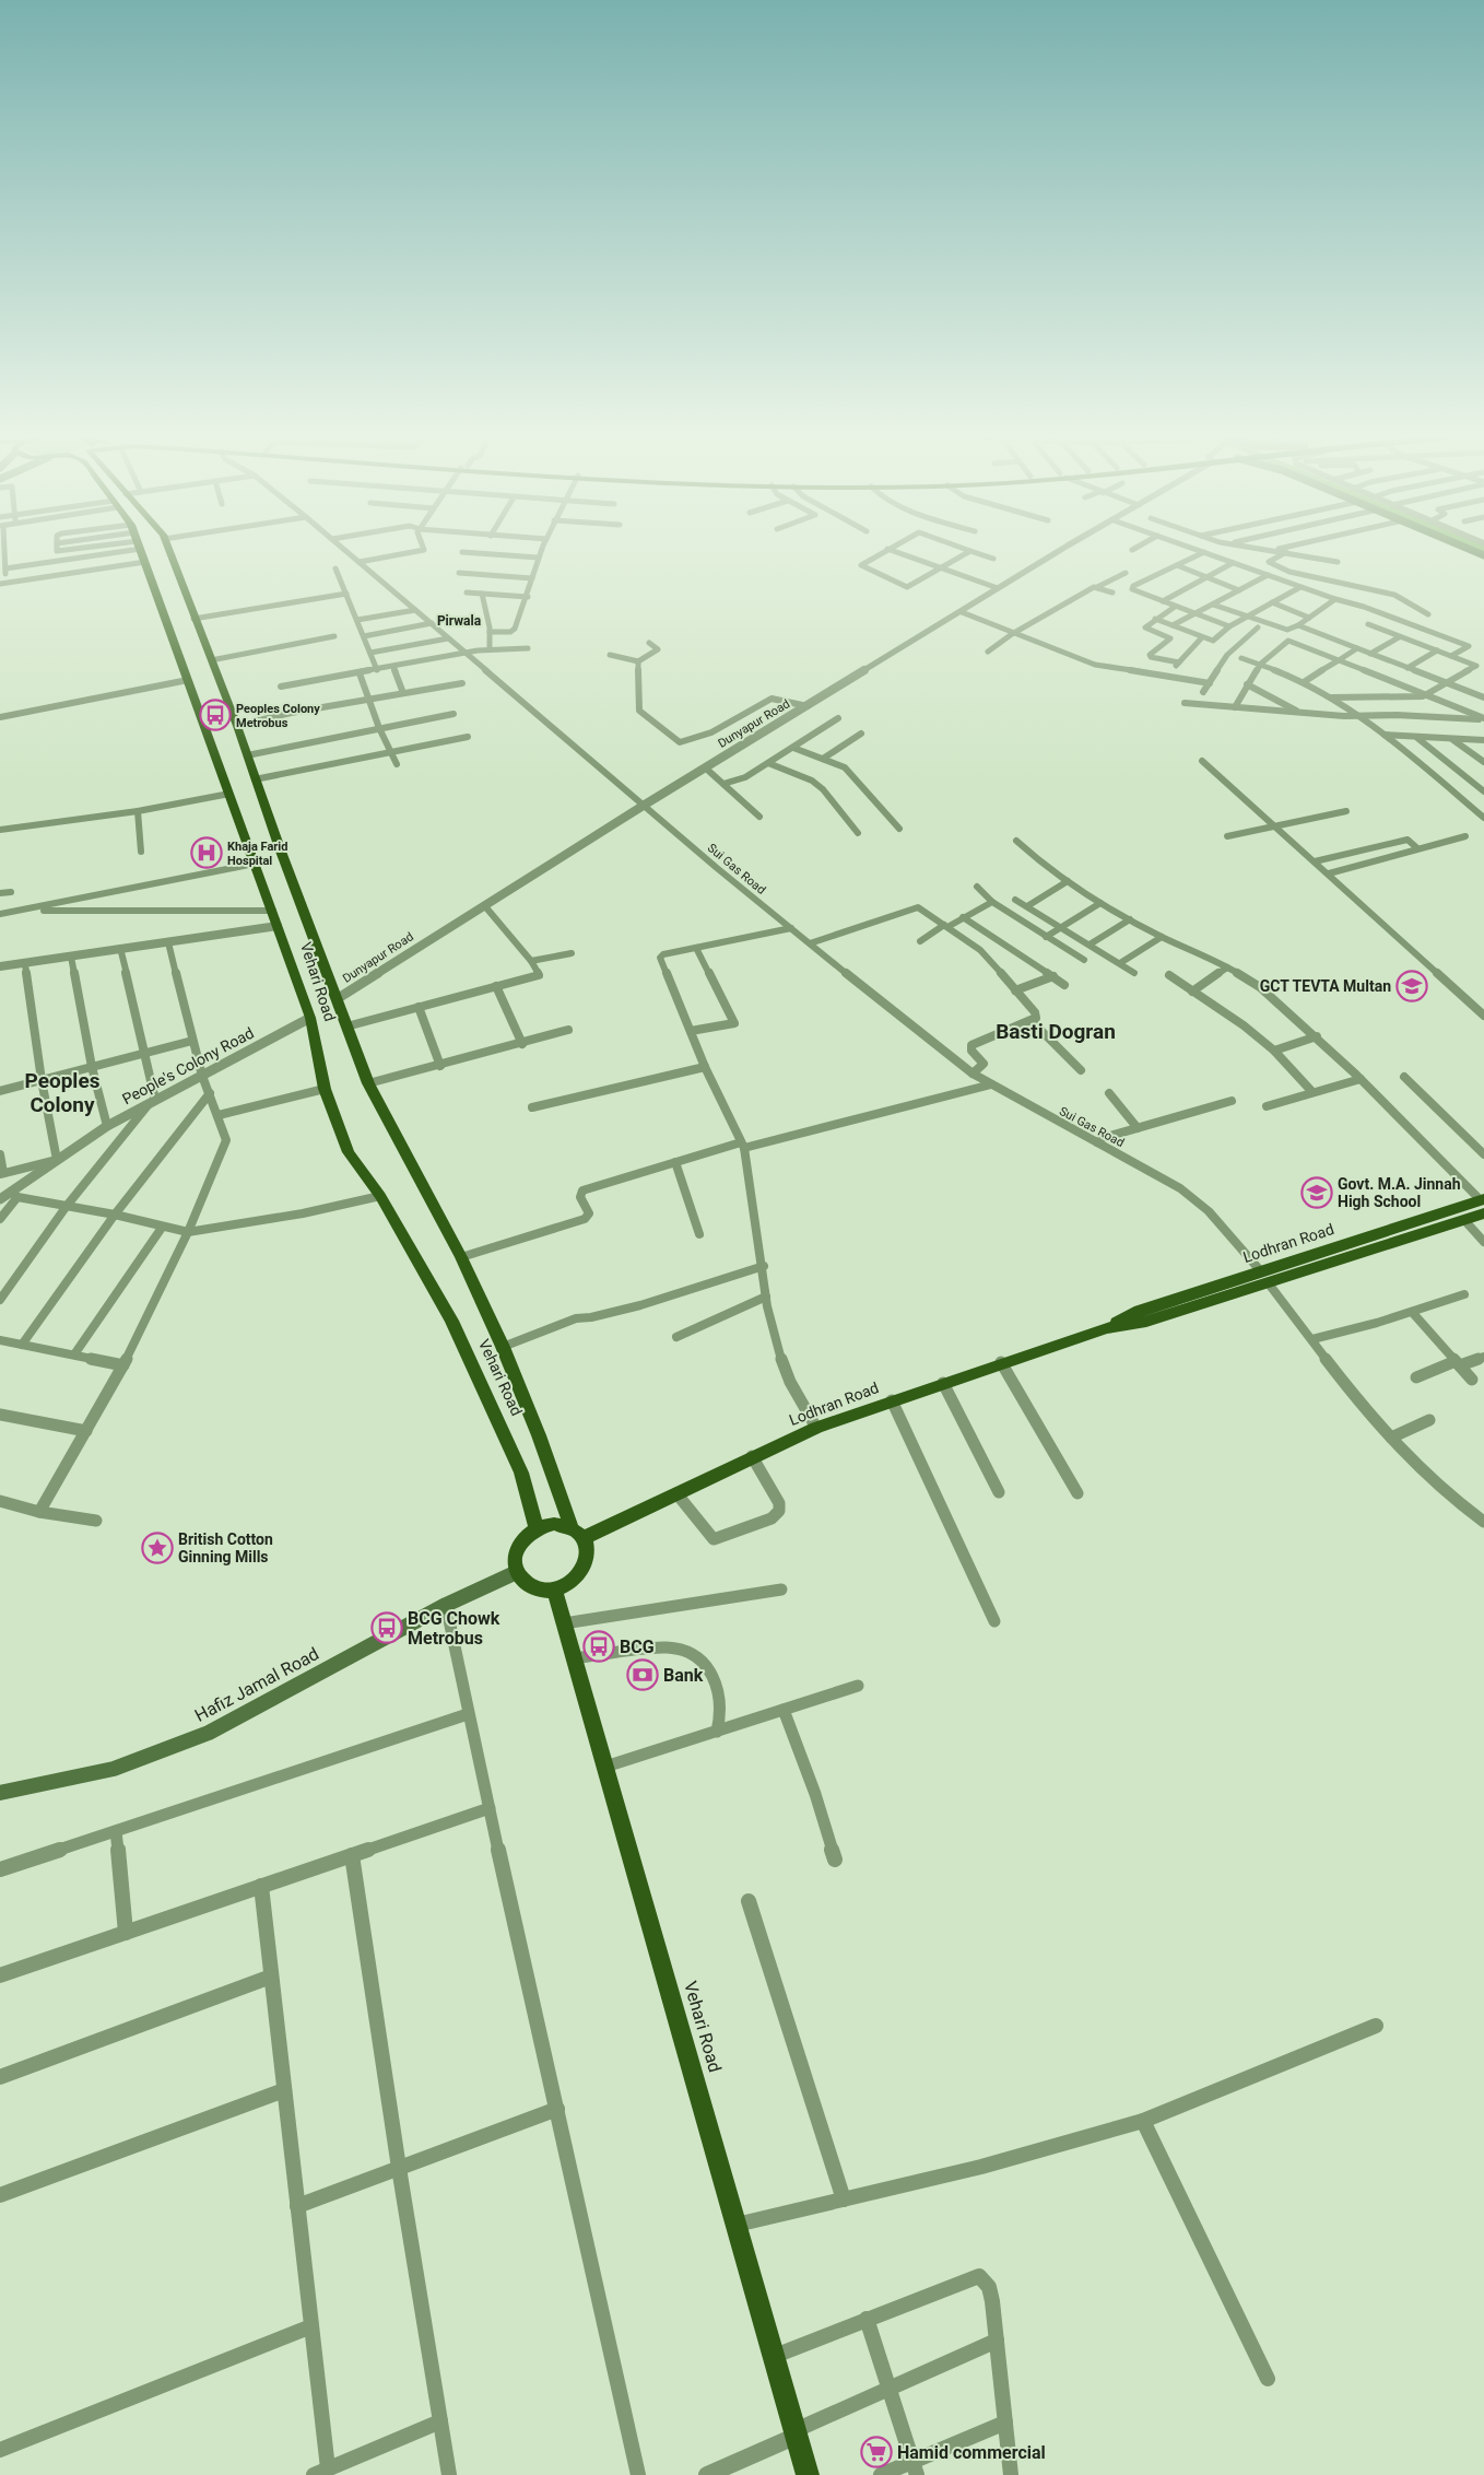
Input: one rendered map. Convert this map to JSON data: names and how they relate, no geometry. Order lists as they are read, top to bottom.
{
  "streets": {
    "main road": ["Vehari Road", "Lodhran Road", "Hafiz Jamal Road"],
    "street": ["Dunyapur Road", "Sui Gas Road", "People's Colony Road"]
  },
  "crossings": [
    ["Dunyapur Road", "Sui Gas Road"],
    ["Dunyapur Road", "Vehari Road"],
    ["Sui Gas Road", "Lodhran Road"],
    ["Vehari Road", "People's Colony Road"],
    ["Vehari Road", "Lodhran Road"],
    ["Vehari Road", "Hafiz Jamal Road"],
    ["Lodhran Road", "Hafiz Jamal Road"]
  ],
  "districts": ["Pirwala", "Basti Dogran", "Peoples Colony"],
  "places": {
    "bus stop": ["Peoples Colony Metrobus", "BCG Chowk Metrobus", "BCG"],
    "hospital": ["Khaja Farid Hospital"],
    "school or university": ["GCT TEVTA Multan", "Govt. M.A. Jinnah High School"],
    "place": ["British Cotton Ginning Mills"],
    "bank": ["Bank"],
    "supermarket": ["Hamid commercial"]
  }
}
